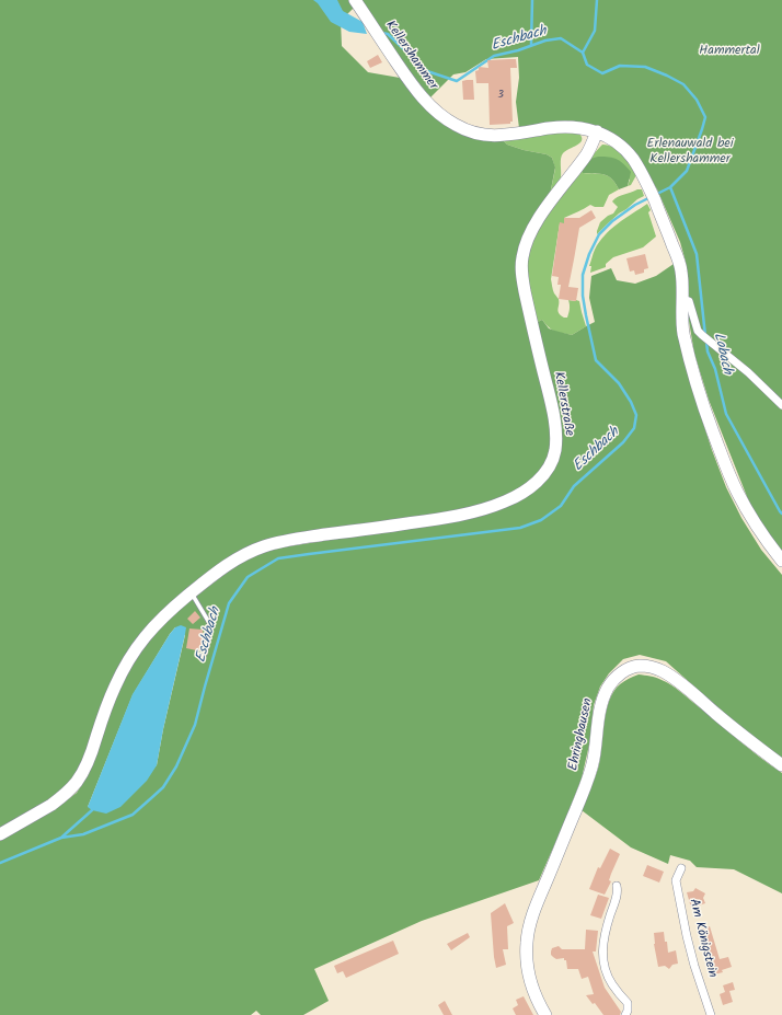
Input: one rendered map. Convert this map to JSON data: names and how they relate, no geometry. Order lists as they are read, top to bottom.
{
  "streets": {
    "main road": ["Kellershammer", "Kellerstraße", "Ehringhausen"],
    "street": ["Am Königstein"]
  },
  "crossings": [
    ["Kellershammer", "Kellerstraße"]
  ],
  "water": ["Eschbach", "Lobach"],
  "parks": ["Hammertal", "Erlenauwald bei Kellershammer"],
  "house_numbers": ["3"]
}
